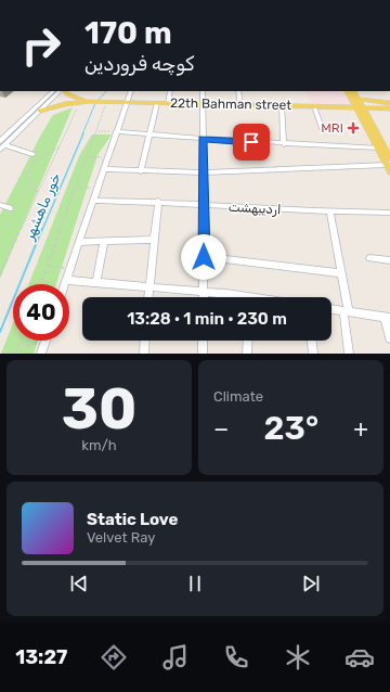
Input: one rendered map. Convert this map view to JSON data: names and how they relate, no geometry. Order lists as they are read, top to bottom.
{
  "streets": {
    "main road": ["22th Bahman street"],
    "street": ["اردیبهشت"]
  },
  "water": ["خور ماهشهر"],
  "places": {
    "health": ["MRI"]
  },
  "page": {
    "turn": ["170 m", "کوچه فروردین"],
    "limit": "40",
    "trip": "13:28 · 1 min · 230 m",
    "tile": [
      ["30", "km/h"],
      "Climate"
    ],
    "heat": ["−", "23°", "+"],
    "song": ["Static Love", "Velvet Ray"],
    "tabs": "13:27"
  }
}
